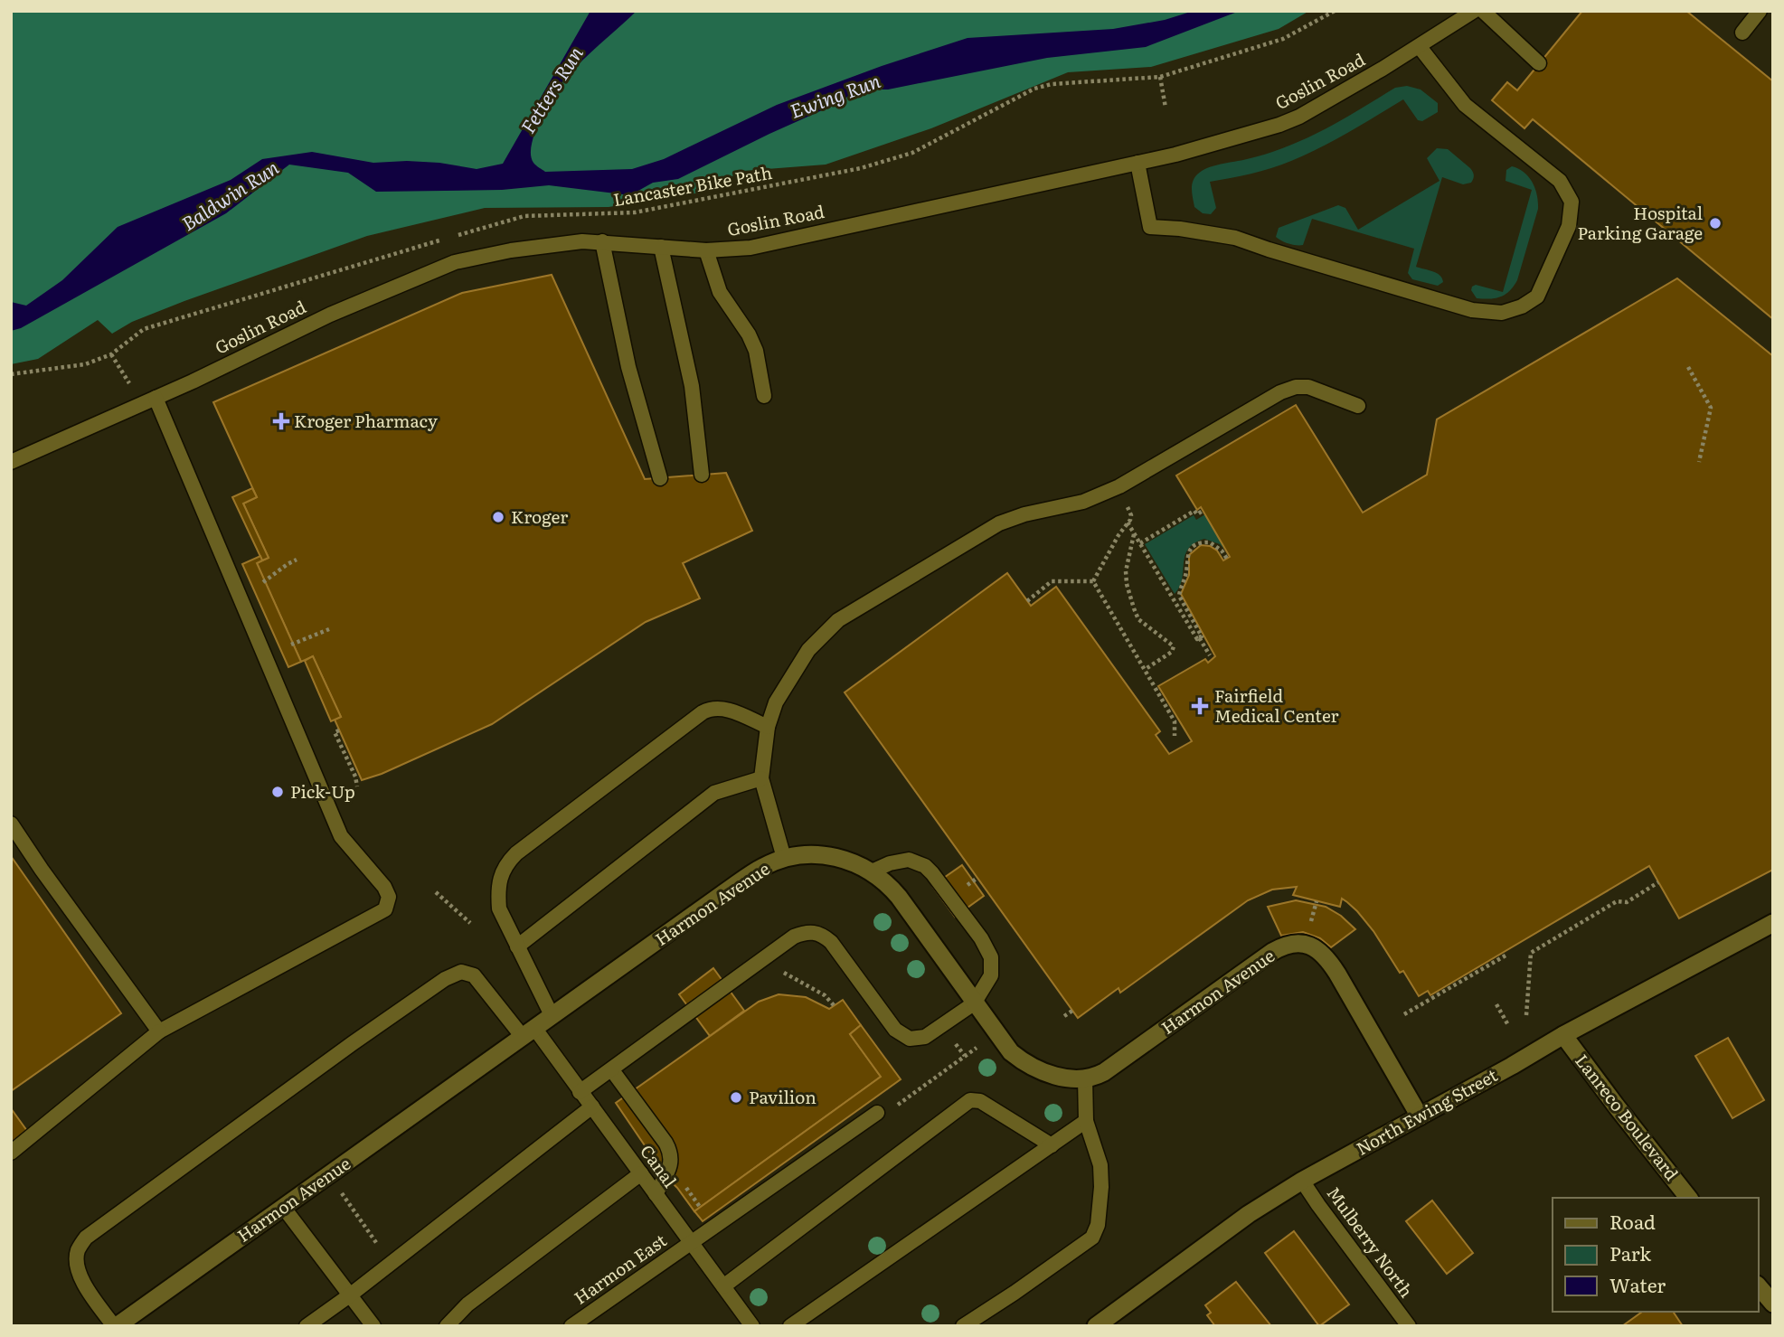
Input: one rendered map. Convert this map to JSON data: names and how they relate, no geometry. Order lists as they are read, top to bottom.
{
  "streets": {
    "street": ["Harmon Avenue", "North Ewing Street", "Lanreco Boulevard"],
    "lane": [
      "Goslin Road",
      "Canal",
      "Mulberry North",
      "Harmon East"
    ],
    "path": ["Lancaster Bike Path"]
  },
  "crossings": [
    ["Harmon Avenue", "North Ewing Street"],
    ["Harmon Avenue", "Canal"],
    ["North Ewing Street", "Lanreco Boulevard"],
    ["North Ewing Street", "Mulberry North"],
    ["Canal", "Harmon East"]
  ],
  "water": ["Fetters Run", "Ewing Run", "Baldwin Run"],
  "places": {
    "other": [
      "Hospital Parking Garage",
      "Kroger",
      "Pick-Up",
      "Pavilion"
    ],
    "health": ["Kroger Pharmacy", "Fairfield Medical Center"]
  },
  "legend": ["Road", "Park", "Water"]
}
